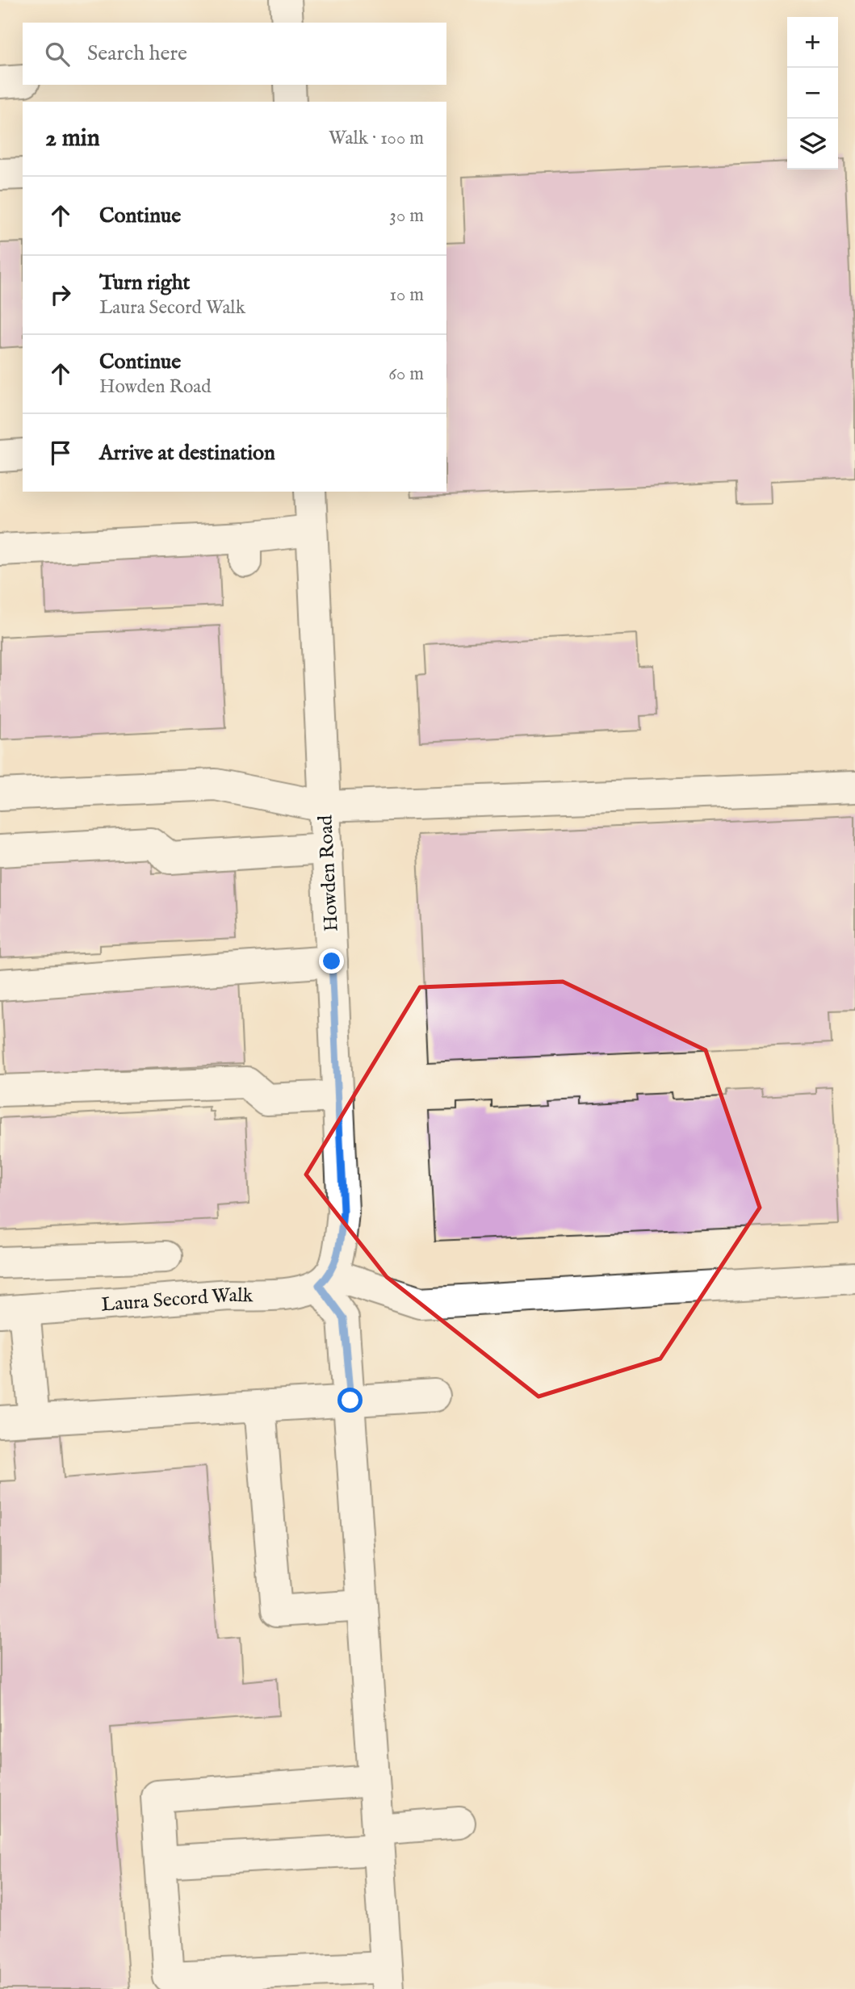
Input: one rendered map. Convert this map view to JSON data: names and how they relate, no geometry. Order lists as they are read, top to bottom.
{
  "streets": {
    "street": ["Howden Road", "Laura Secord Walk"]
  },
  "crossings": [
    ["Howden Road", "Laura Secord Walk"]
  ],
  "page": {
    "map_buttons": ["+", "−"],
    "search": "Search here",
    "heading": ["2 min", "Walk · 100 m"],
    "list": [
      ["Continue", "30 m"],
      ["Turn right", "Laura Secord Walk", "10 m"],
      ["Continue", "Howden Road", "60 m"],
      "Arrive at destination"
    ]
  }
}
